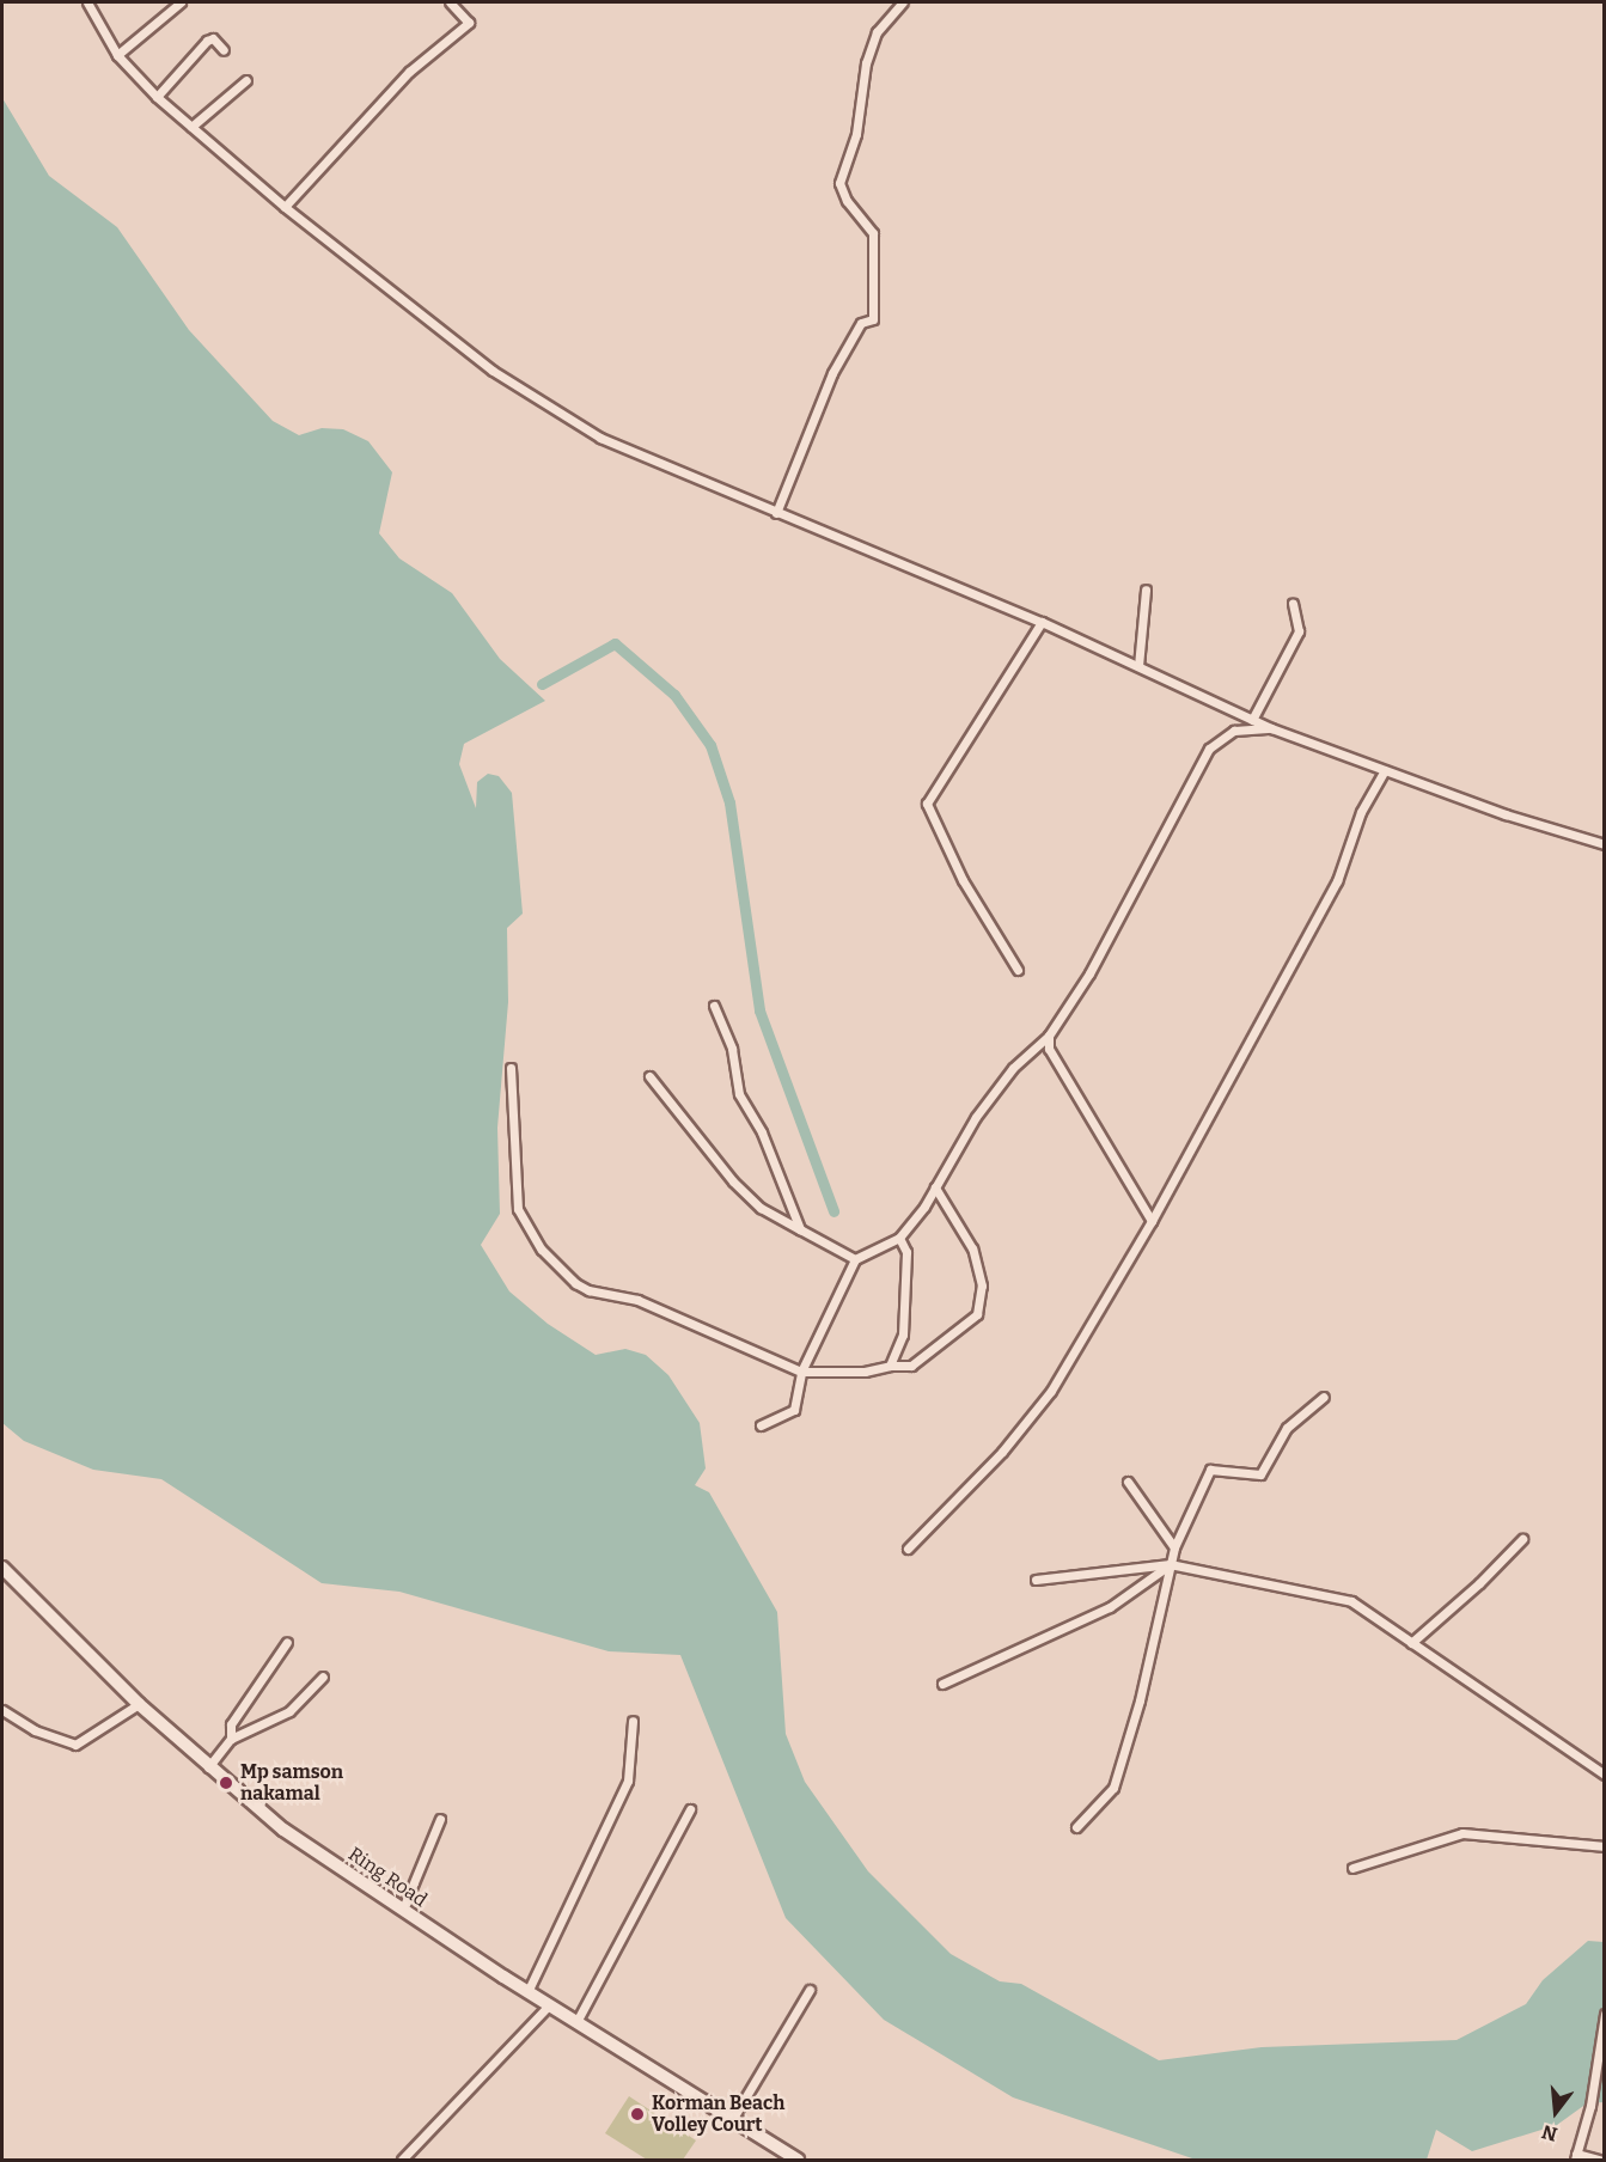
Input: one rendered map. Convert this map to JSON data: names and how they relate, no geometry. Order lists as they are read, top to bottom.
{
  "streets": {
    "main road": ["Ring Road"]
  },
  "places": ["Mp samson nakamal", "Korman Beach Volley Court"],
  "north": "bottom"
}
